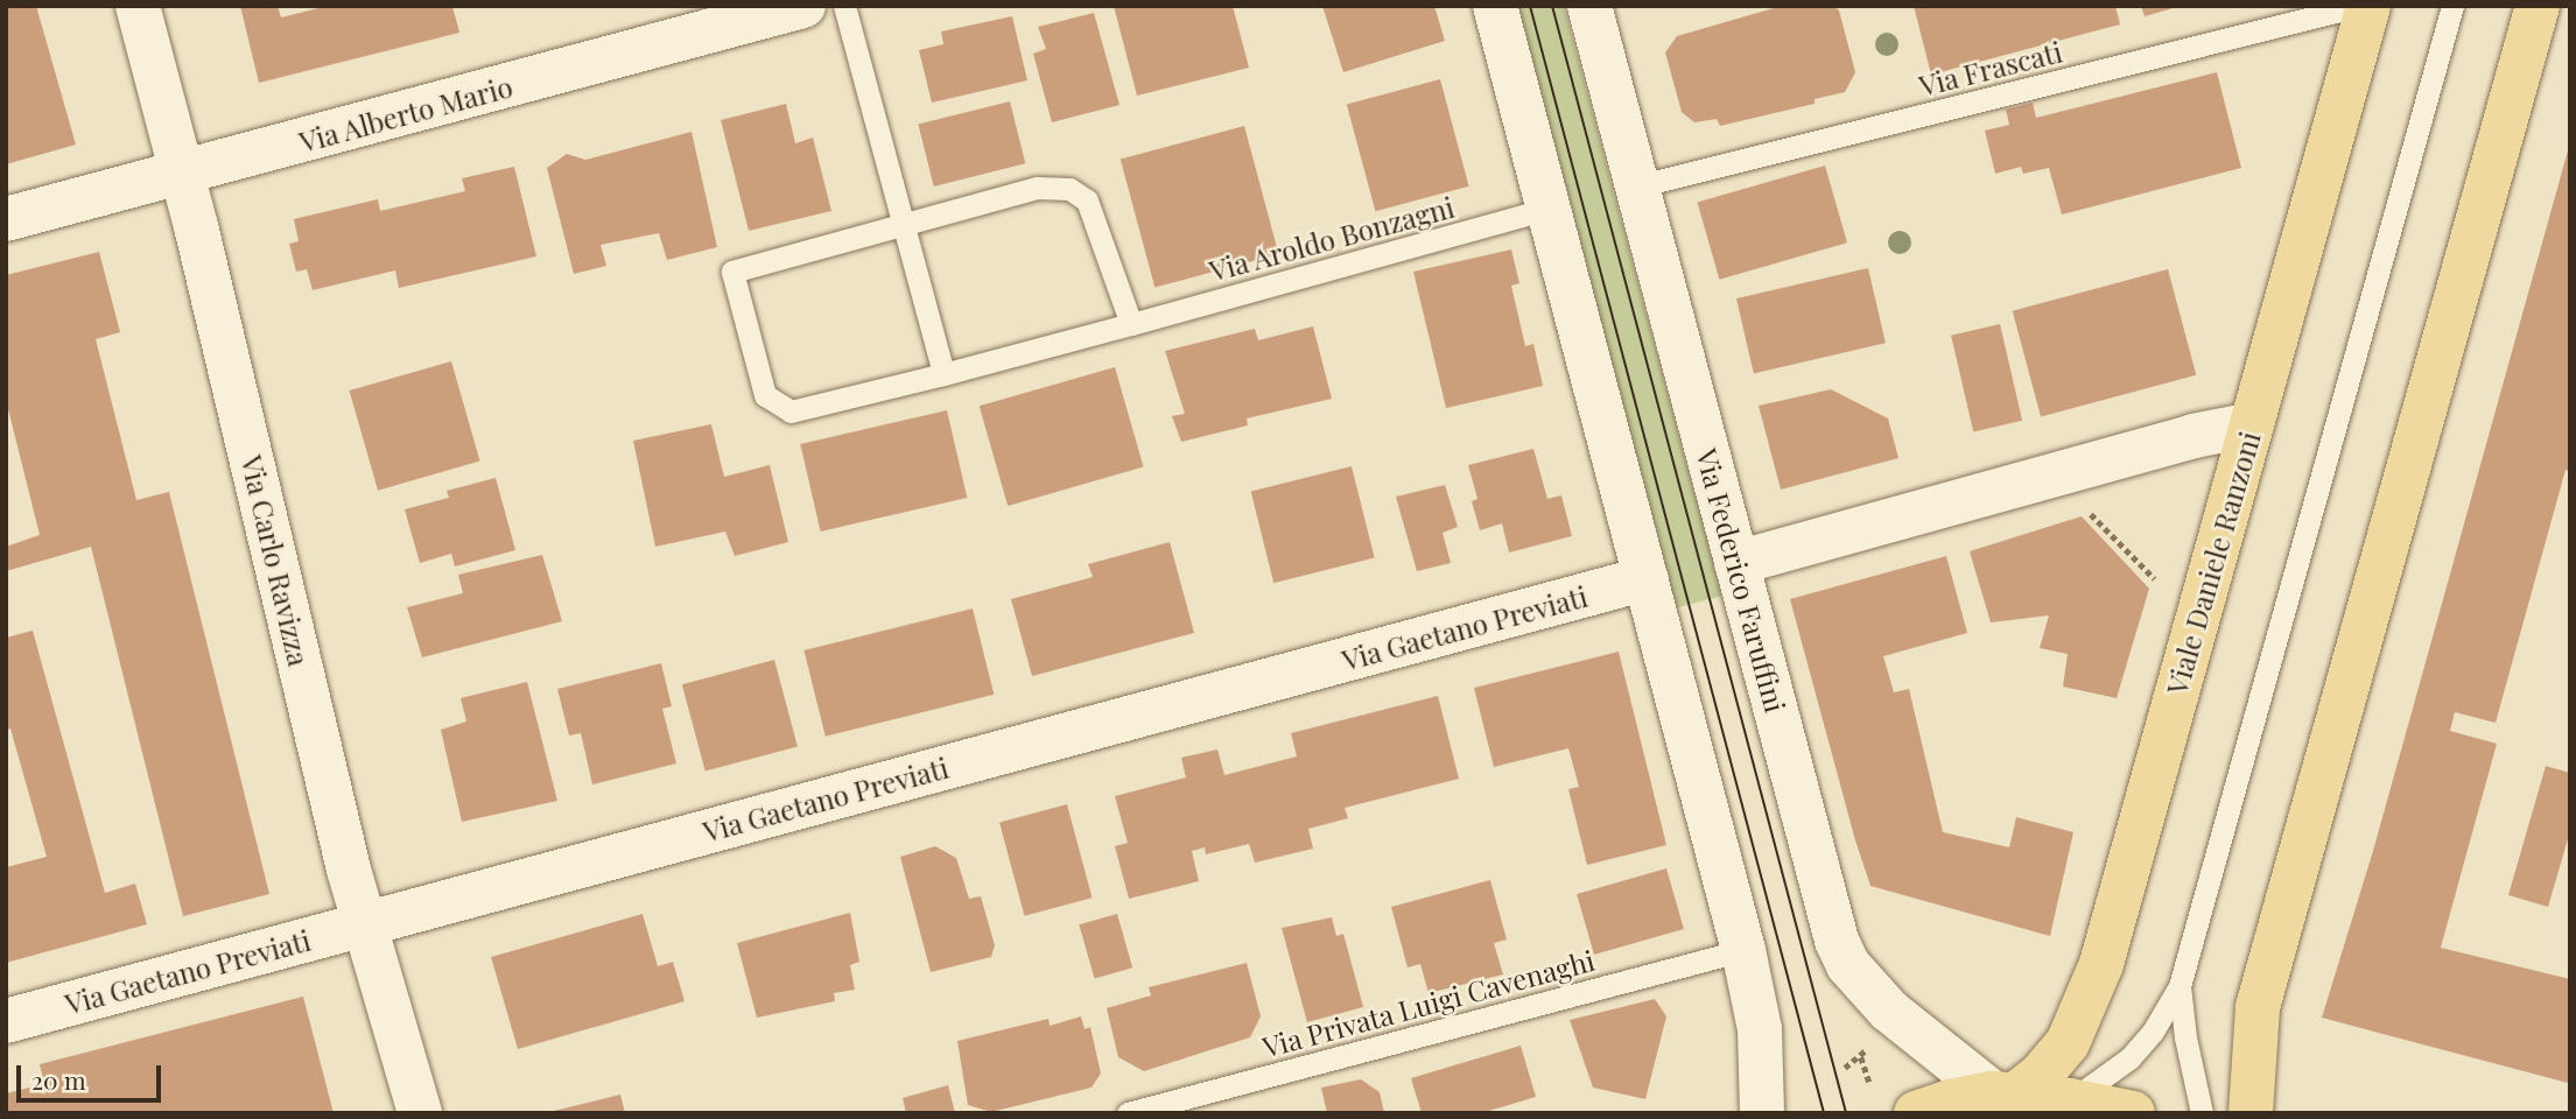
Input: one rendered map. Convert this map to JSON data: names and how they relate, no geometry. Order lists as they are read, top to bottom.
{
  "streets": {
    "main road": ["Viale Daniele Ranzoni"],
    "street": [
      "Via Alberto Mario",
      "Via Carlo Ravizza",
      "Via Federico Faruffini",
      "Via Gaetano Previati"
    ],
    "lane": ["Via Frascati", "Via Aroldo Bonzagni", "Via Privata Luigi Cavenaghi"]
  },
  "crossings": [
    ["Via Frascati", "Via Federico Faruffini"],
    ["Via Alberto Mario", "Via Carlo Ravizza"],
    ["Via Carlo Ravizza", "Via Gaetano Previati"],
    ["Viale Daniele Ranzoni", "Via Federico Faruffini"]
  ],
  "scale_bar": "20 m"
}
